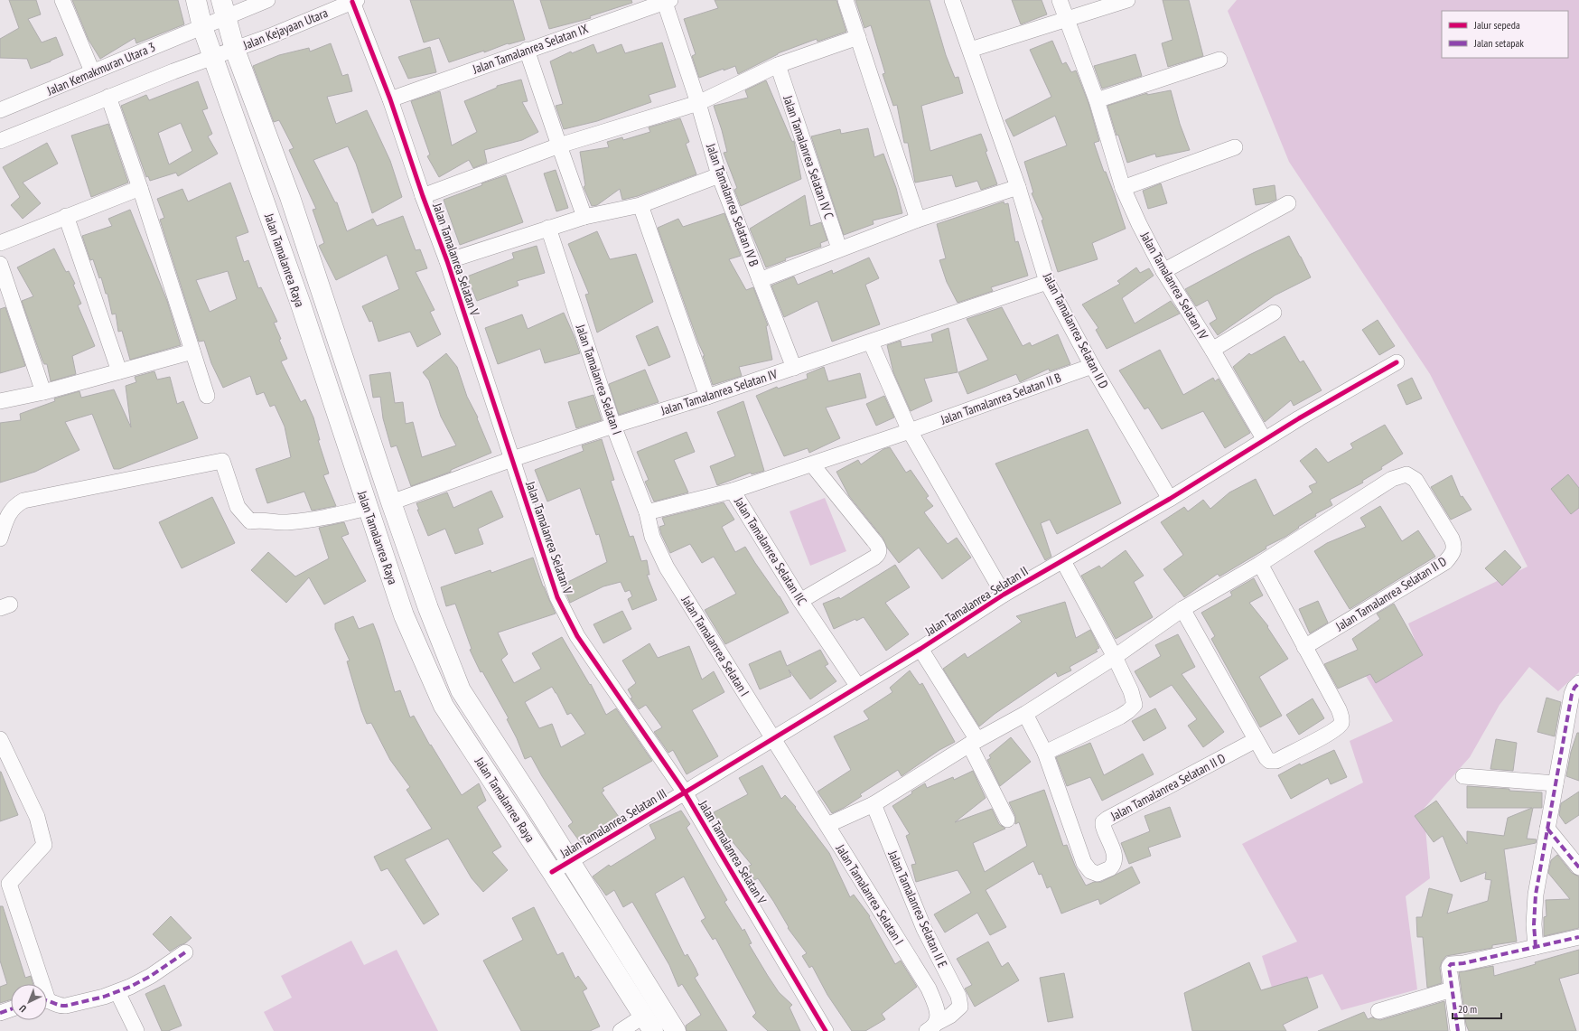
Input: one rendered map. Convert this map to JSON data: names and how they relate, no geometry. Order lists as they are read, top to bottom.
{
  "streets": {
    "main road": ["Jalan Tamalanrea Raya"],
    "street": [
      "Jalan Kejayaan Utara",
      "Jalan Tamalanrea Selatan IX",
      "Jalan Kemakmuran Utara 3",
      "Jalan Tamalanrea Selatan IV C",
      "Jalan Tamalanrea Selatan IV B",
      "Jalan Tamalanrea Selatan V",
      "Jalan Tamalanrea Selatan IV",
      "Jalan Tamalanrea Selatan II D",
      "Jalan Tamalanrea Selatan I",
      "Jalan Tamalanrea Selatan II B",
      "Jalan Tamalanrea Selatan IIC",
      "Jalan Tamalanrea Selatan II",
      "Jalan Tamalanrea Selatan III",
      "Jalan Tamalanrea Selatan II E"
    ]
  },
  "crossings": [
    ["Jalan Kejayaan Utara", "Jalan Tamalanrea Selatan V"],
    ["Jalan Kejayaan Utara", "Jalan Tamalanrea Raya"],
    ["Jalan Tamalanrea Selatan IX", "Jalan Tamalanrea Selatan IV B"],
    ["Jalan Tamalanrea Selatan IX", "Jalan Tamalanrea Selatan V"],
    ["Jalan Kemakmuran Utara 3", "Jalan Tamalanrea Raya"],
    ["Jalan Tamalanrea Selatan IV B", "Jalan Tamalanrea Selatan V"],
    ["Jalan Tamalanrea Selatan IV B", "Jalan Tamalanrea Selatan IV"],
    ["Jalan Tamalanrea Selatan V", "Jalan Tamalanrea Selatan IV"],
    ["Jalan Tamalanrea Selatan V", "Jalan Tamalanrea Selatan II"],
    ["Jalan Tamalanrea Selatan V", "Jalan Tamalanrea Selatan III"],
    ["Jalan Tamalanrea Raya", "Jalan Tamalanrea Selatan IV"],
    ["Jalan Tamalanrea Raya", "Jalan Tamalanrea Selatan III"],
    ["Jalan Tamalanrea Selatan IV", "Jalan Tamalanrea Selatan II D"],
    ["Jalan Tamalanrea Selatan IV", "Jalan Tamalanrea Selatan I"],
    ["Jalan Tamalanrea Selatan IV", "Jalan Tamalanrea Selatan II"],
    ["Jalan Tamalanrea Selatan II D", "Jalan Tamalanrea Selatan I"],
    ["Jalan Tamalanrea Selatan II D", "Jalan Tamalanrea Selatan II B"],
    ["Jalan Tamalanrea Selatan II D", "Jalan Tamalanrea Selatan II"],
    ["Jalan Tamalanrea Selatan II D", "Jalan Tamalanrea Selatan II E"],
    ["Jalan Tamalanrea Selatan I", "Jalan Tamalanrea Selatan IIC"],
    ["Jalan Tamalanrea Selatan I", "Jalan Tamalanrea Selatan II"],
    ["Jalan Tamalanrea Selatan I", "Jalan Tamalanrea Selatan II E"],
    ["Jalan Tamalanrea Selatan II B", "Jalan Tamalanrea Selatan IIC"],
    ["Jalan Tamalanrea Selatan IIC", "Jalan Tamalanrea Selatan II"],
    ["Jalan Tamalanrea Selatan II", "Jalan Tamalanrea Selatan III"]
  ],
  "legend": ["Jalur sepeda", "Jalan setapak"],
  "scale_bar": "20 m",
  "north": "bottom left"
}
